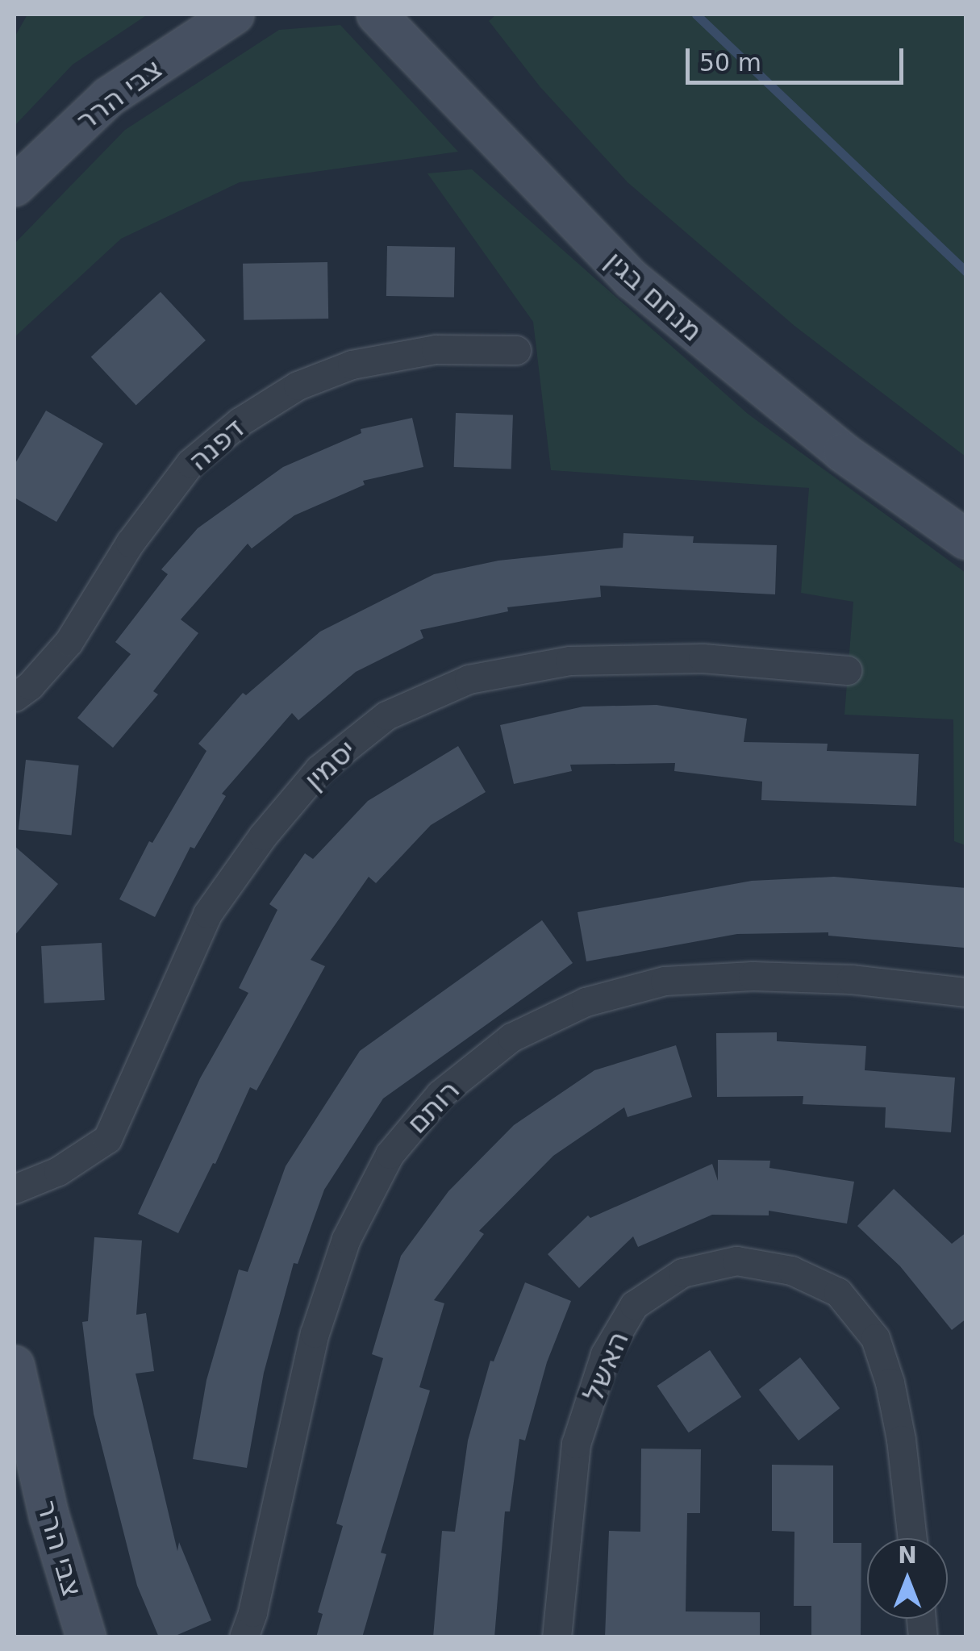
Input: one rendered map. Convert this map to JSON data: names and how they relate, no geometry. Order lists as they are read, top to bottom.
{
  "streets": {
    "street": [
      "צבי הרר",
      "מנחם בגין",
      "דפנה",
      "יסמין",
      "רותם",
      "האשל"
    ]
  },
  "scale_bar": "50 m",
  "north": "top"
}
